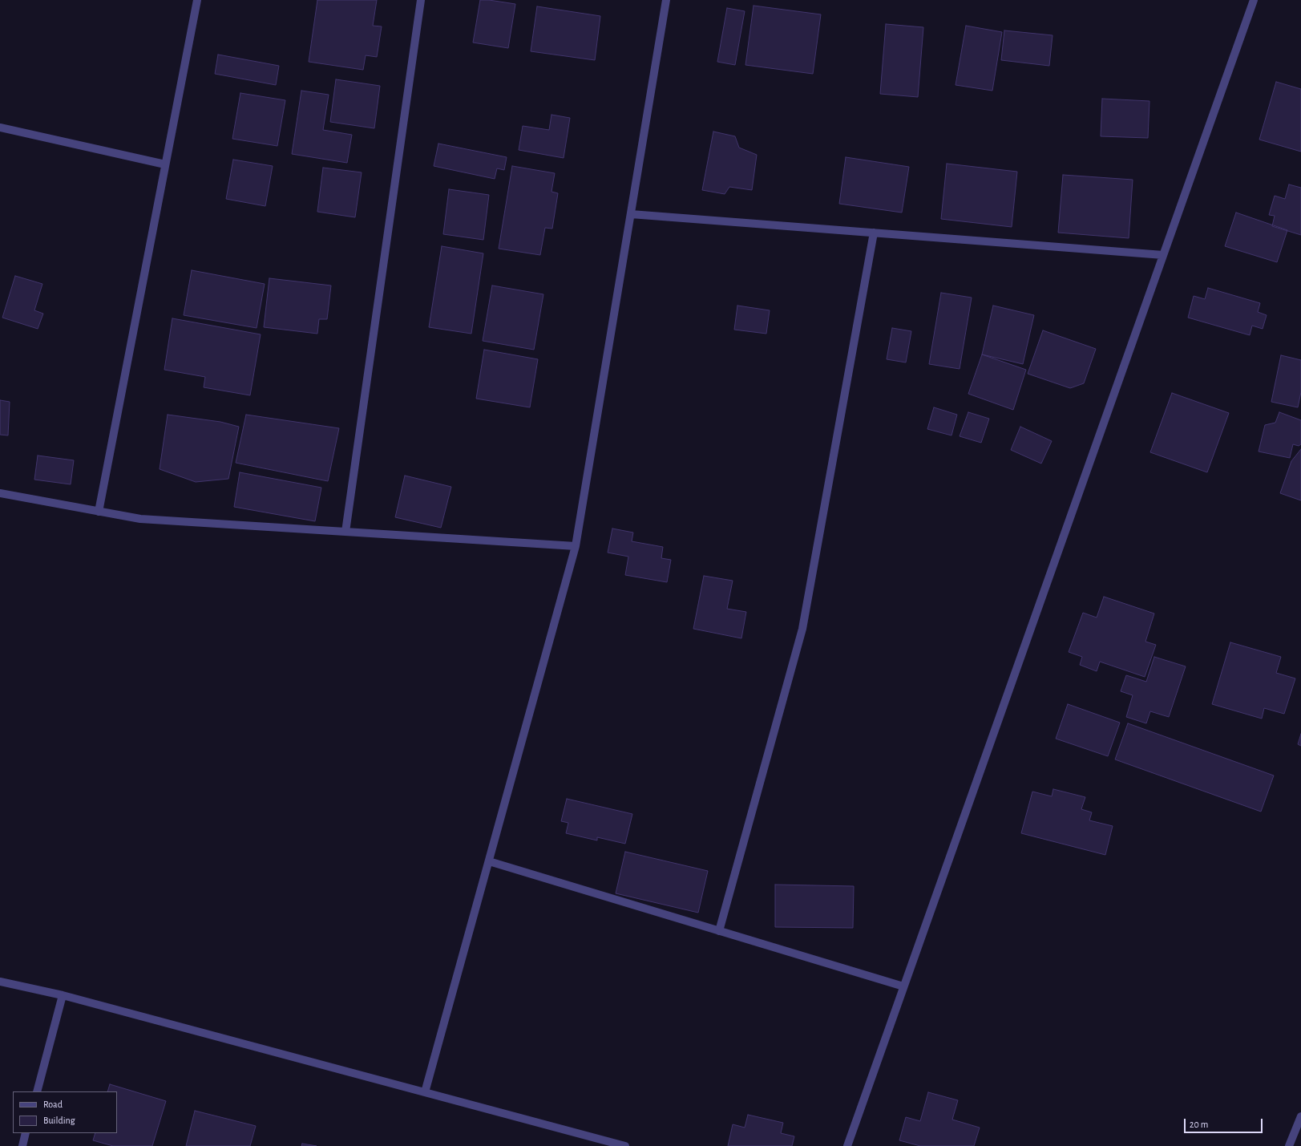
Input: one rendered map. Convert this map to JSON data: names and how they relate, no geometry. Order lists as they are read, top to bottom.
{
  "legend": ["Road", "Building"],
  "scale_bar": "20 m"
}
